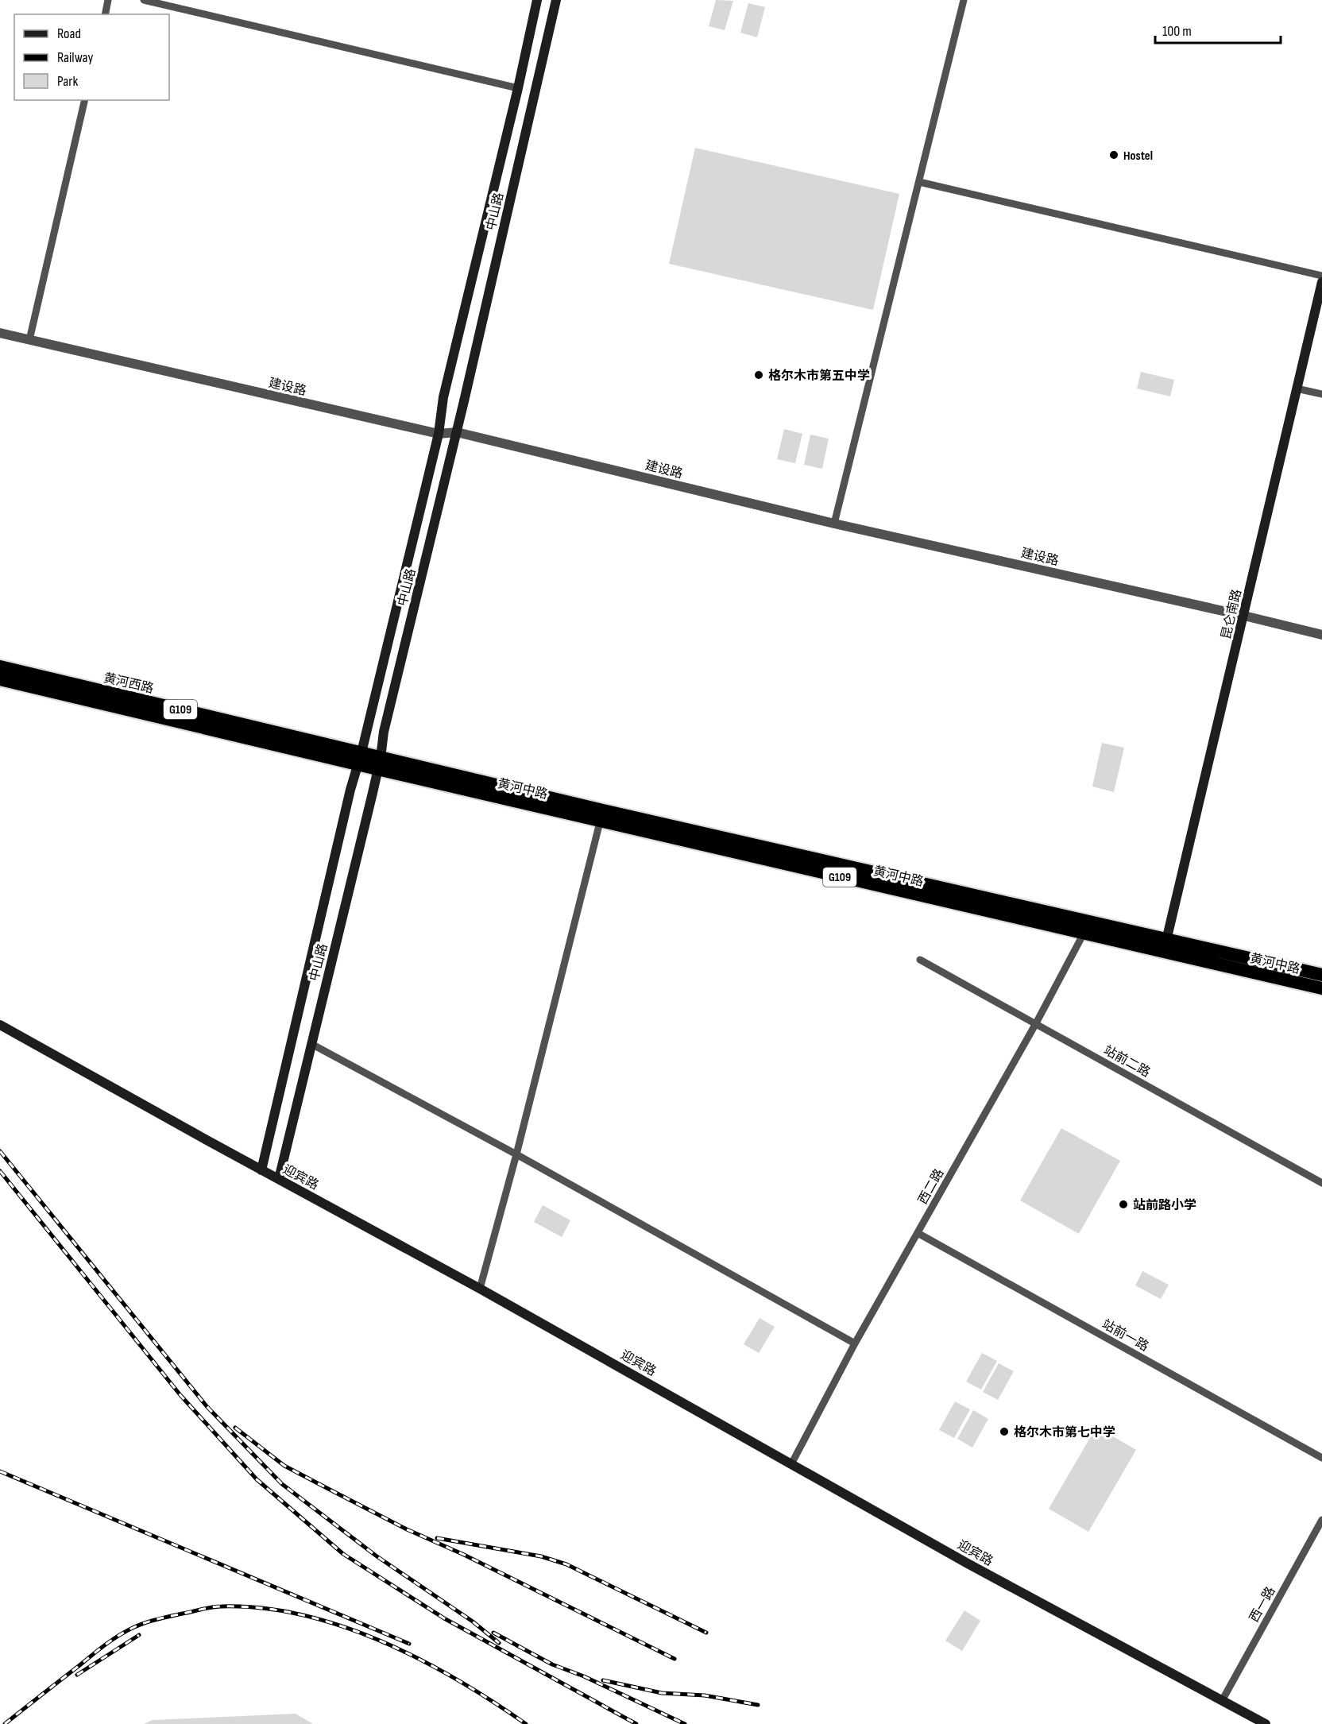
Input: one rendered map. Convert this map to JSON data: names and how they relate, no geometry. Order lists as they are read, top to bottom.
{
  "streets": {
    "highway": ["黄河西路", "G109", "黄河中路"],
    "main road": ["中山路", "昆仑南路", "迎宾路"],
    "street": [
      "建设路",
      "站前二路",
      "西二路",
      "站前一路",
      "西一路"
    ]
  },
  "crossings": [
    ["中山路", "建设路"],
    ["中山路", "黄河西路"],
    ["中山路", "黄河中路"],
    ["中山路", "迎宾路"],
    ["建设路", "昆仑南路"],
    ["昆仑南路", "黄河中路"],
    ["黄河西路", "黄河中路"],
    ["黄河中路", "西二路"],
    ["站前二路", "西二路"],
    ["迎宾路", "西二路"],
    ["迎宾路", "西一路"],
    ["西二路", "站前一路"]
  ],
  "places": [
    "Hostel",
    "格尔木市第五中学",
    "站前路小学",
    "格尔木市第七中学"
  ],
  "legend": ["Road", "Railway", "Park"],
  "scale_bar": "100 m"
}
